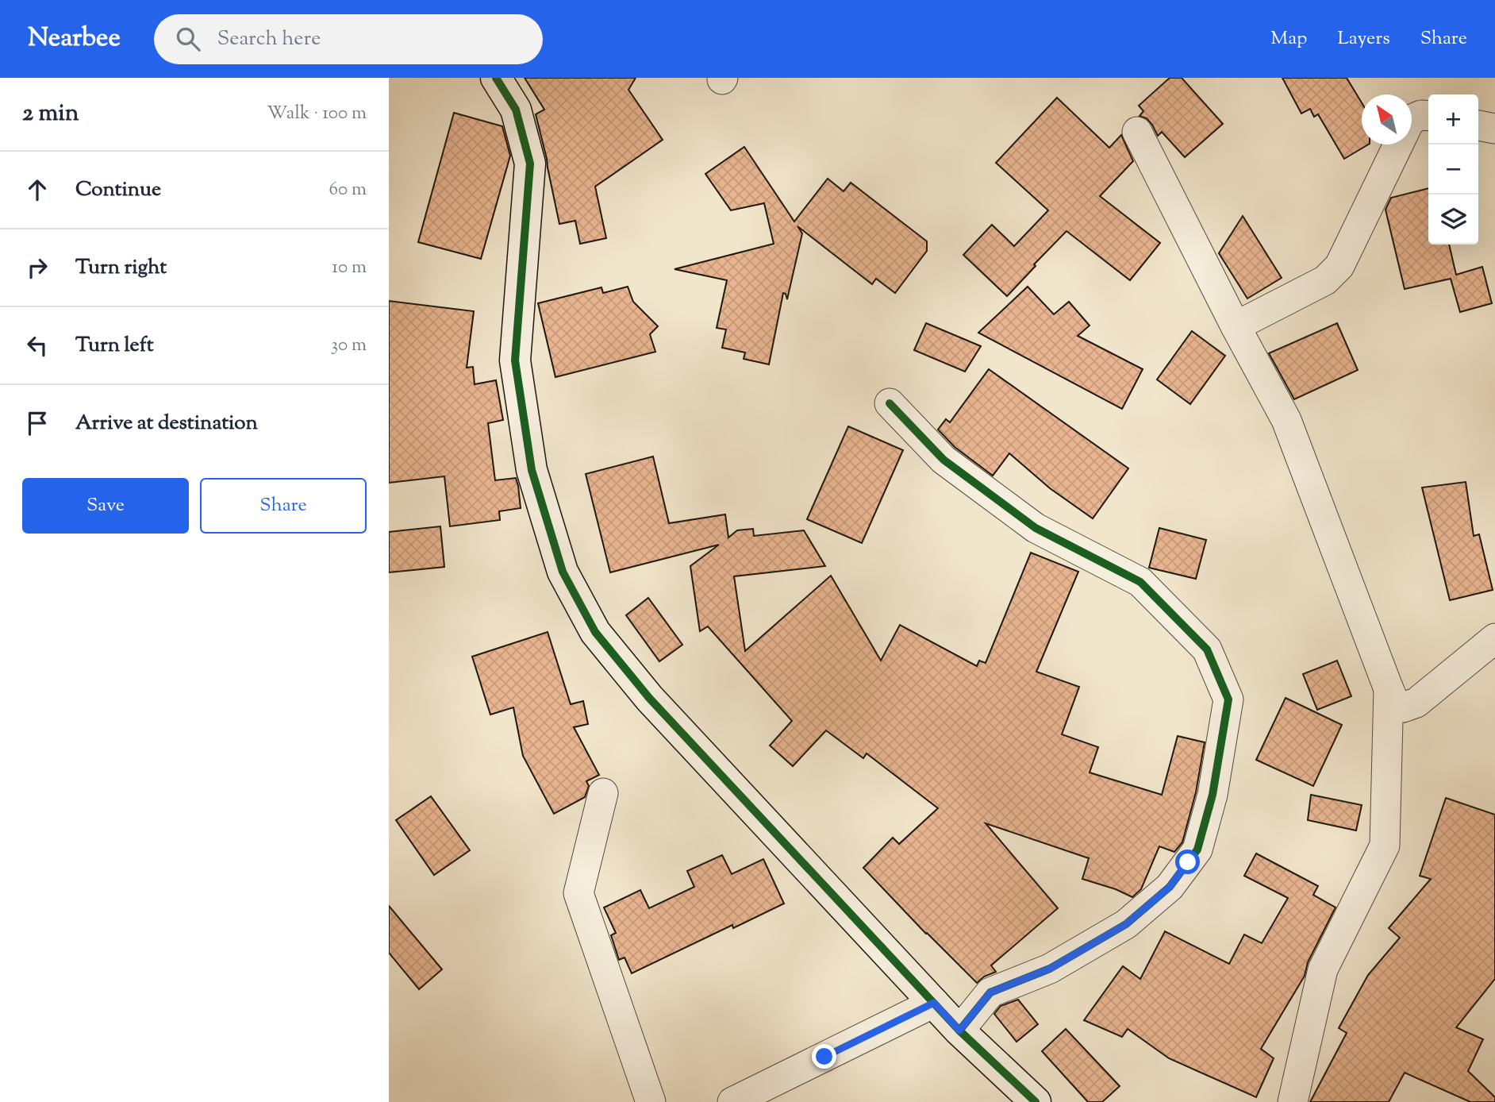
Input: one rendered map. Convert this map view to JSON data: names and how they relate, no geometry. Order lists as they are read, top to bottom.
{
  "north": "top left",
  "page": {
    "header": "Nearbee",
    "search": "Search here",
    "nav": ["Map", "Layers", "Share"],
    "heading": ["2 min", "Walk · 100 m"],
    "map_buttons": ["+", "−"],
    "list": [
      ["Continue", "60 m"],
      ["Turn right", "10 m"],
      ["Turn left", "30 m"],
      "Arrive at destination"
    ],
    "buttons": ["Save", "Share"]
  }
}
